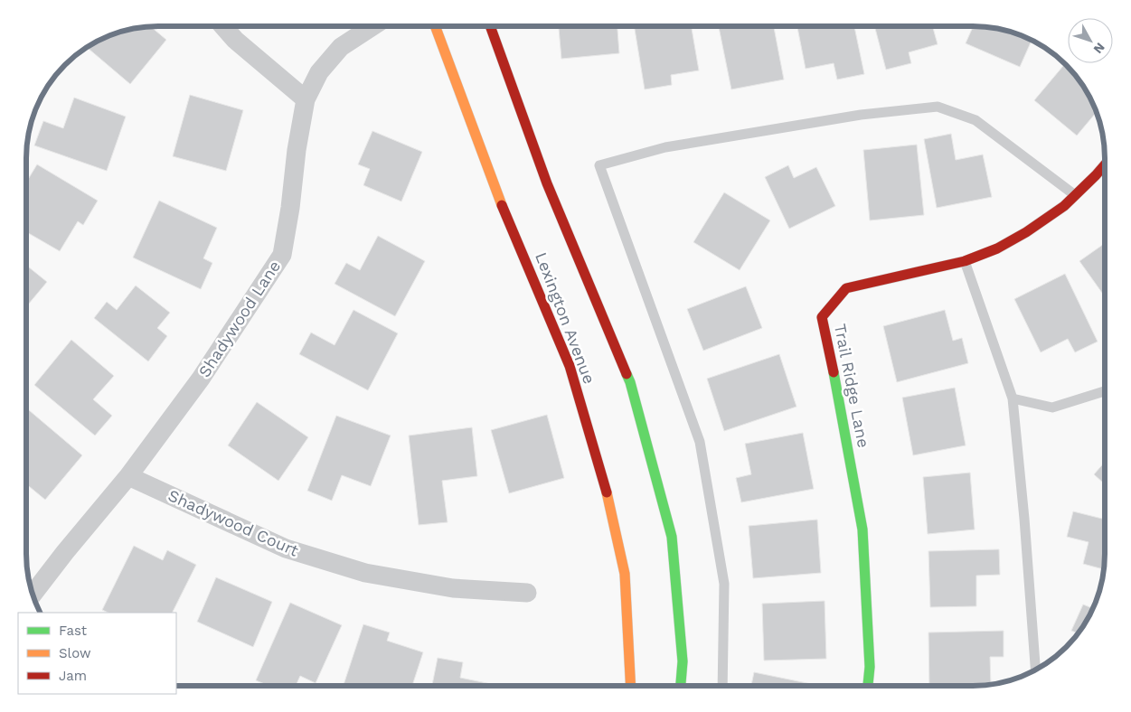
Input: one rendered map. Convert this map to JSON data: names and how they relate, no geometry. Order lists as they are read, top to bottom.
{
  "streets": {
    "street": [
      "Lexington Avenue",
      "Shadywood Lane",
      "Trail Ridge Lane",
      "Shadywood Court"
    ]
  },
  "crossings": [
    ["Shadywood Lane", "Shadywood Court"]
  ],
  "legend": ["Fast", "Slow", "Jam"],
  "north": "bottom right"
}
